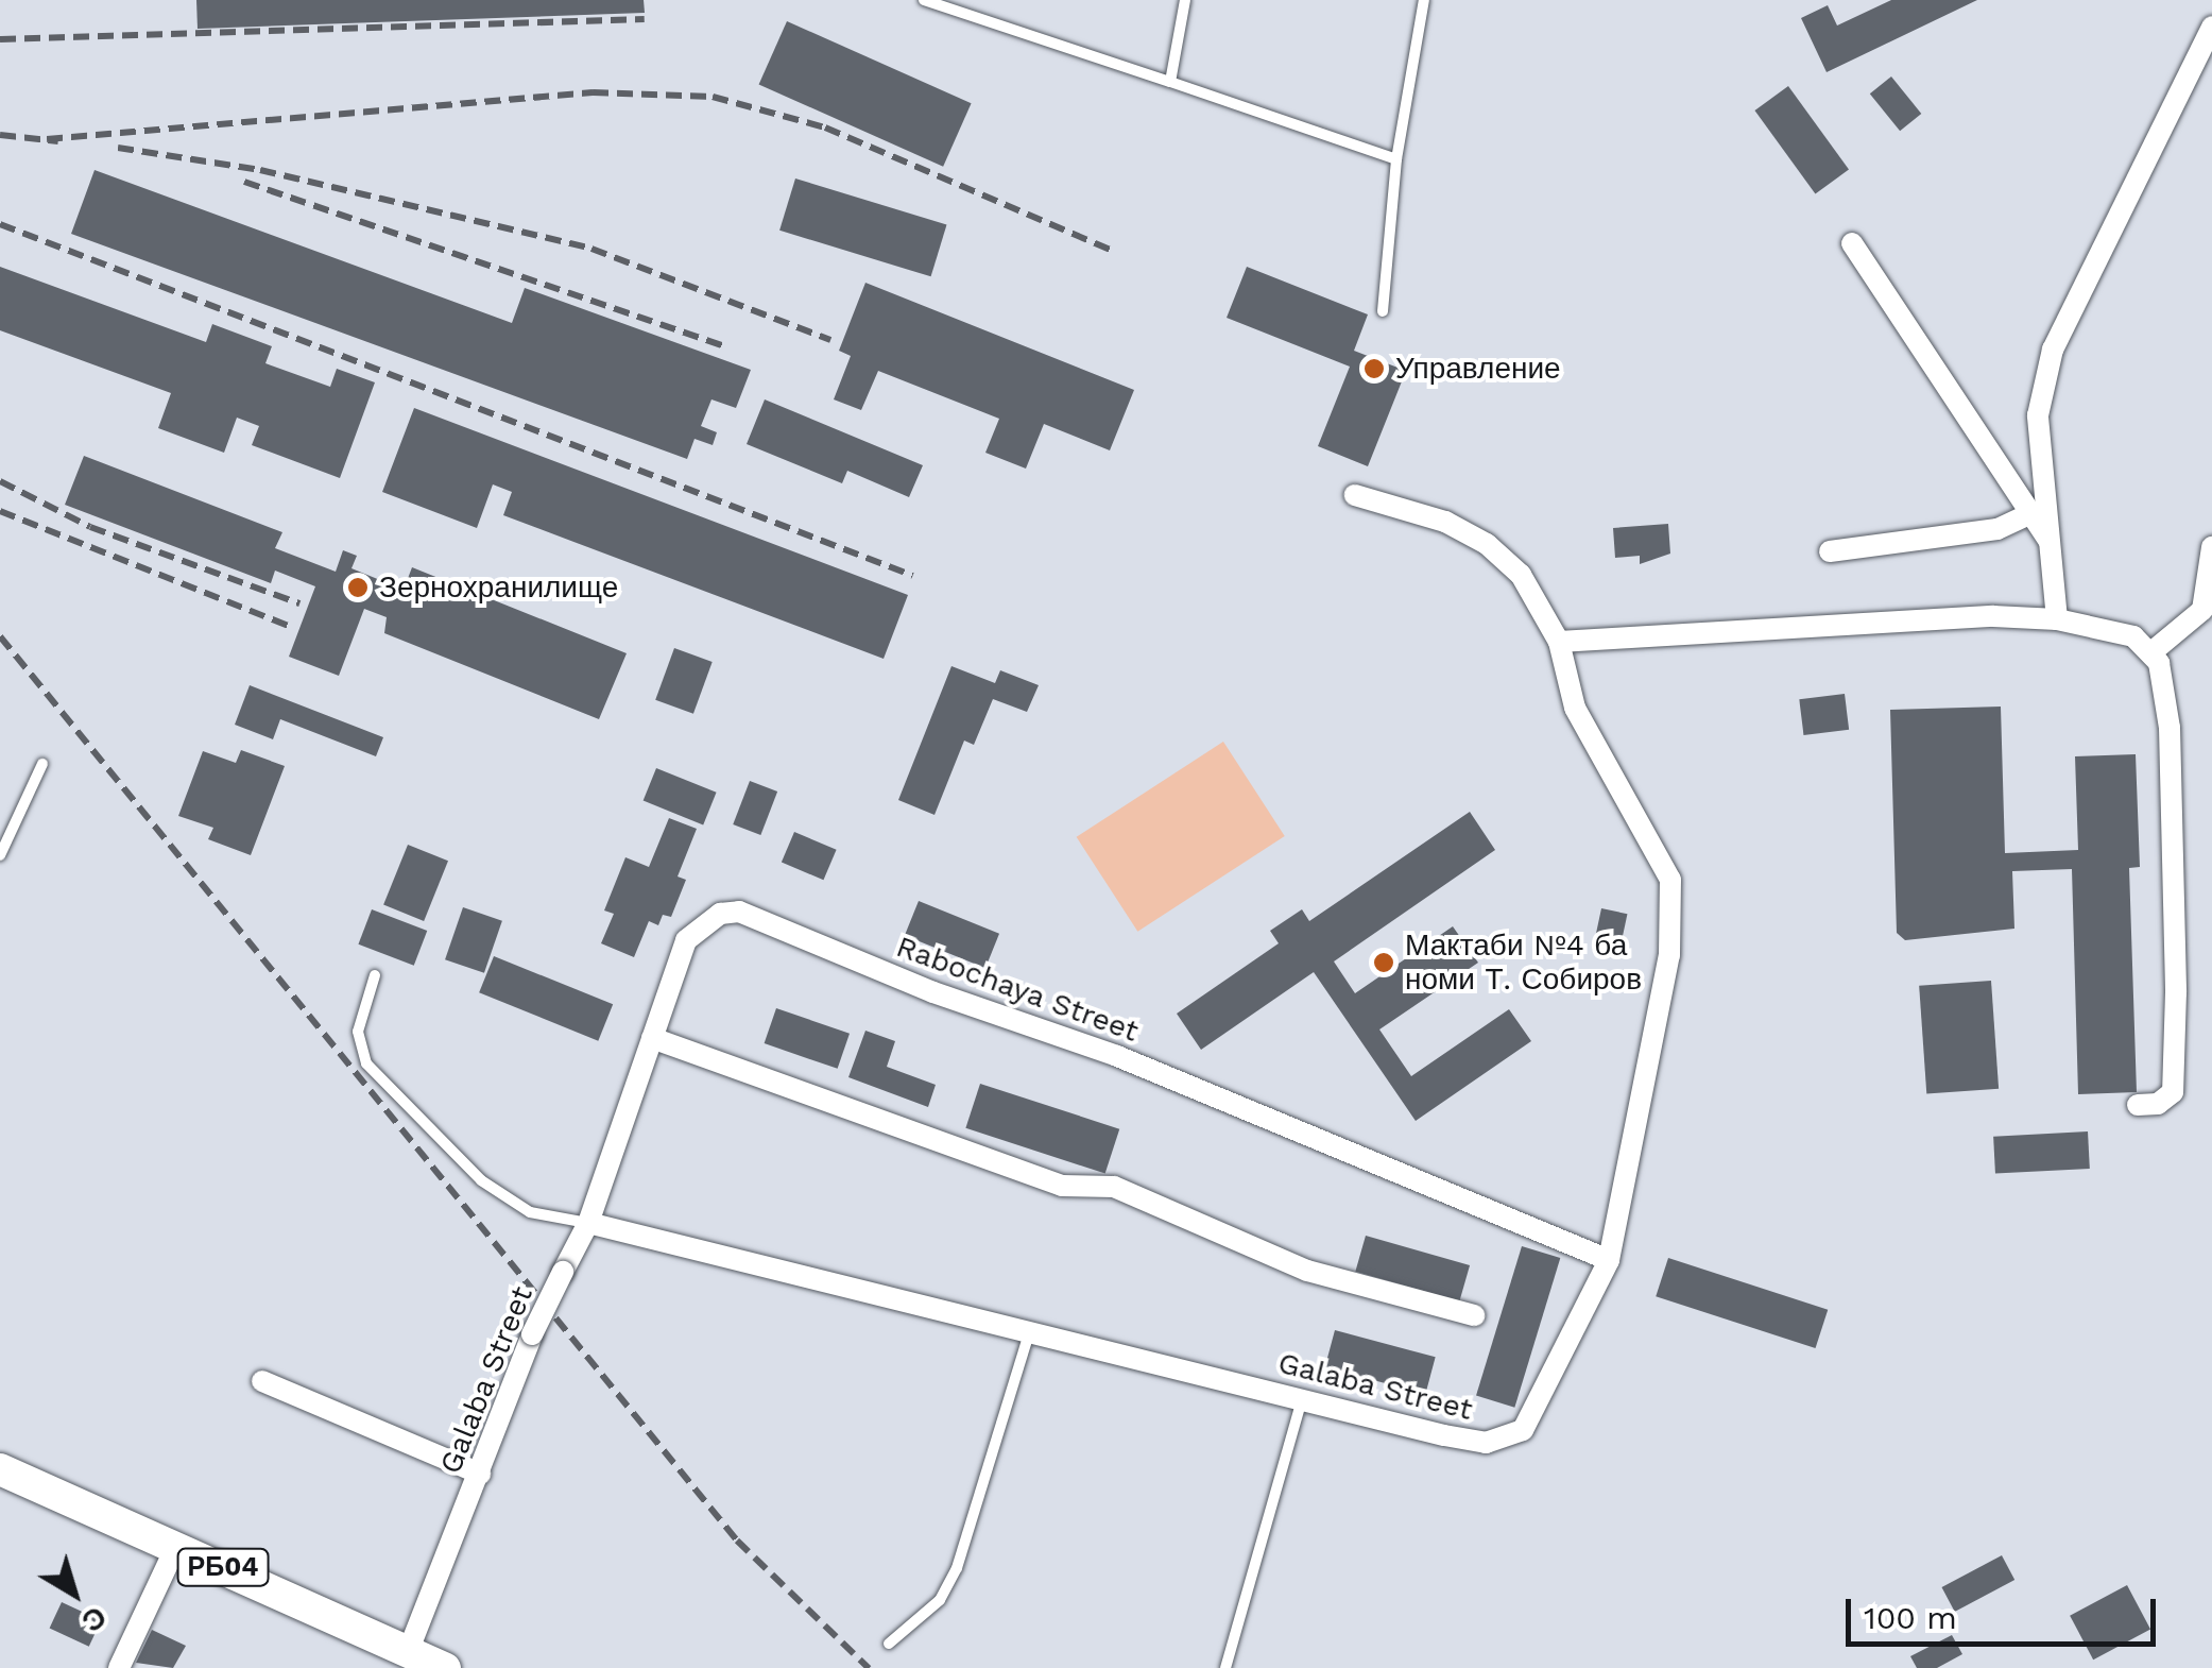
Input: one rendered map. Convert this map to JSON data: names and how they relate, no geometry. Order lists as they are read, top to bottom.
{
  "streets": {
    "main road": ["РБ04"],
    "street": ["Rabochaya Street", "Galaba Street"]
  },
  "crossings": [
    ["Rabochaya Street", "Galaba Street"],
    ["Galaba Street", "РБ04"]
  ],
  "places": ["Управление", "Зернохранилище", "Мактаби №4 ба номи Т. Собиров"],
  "scale_bar": "100 m",
  "north": "bottom right"
}
